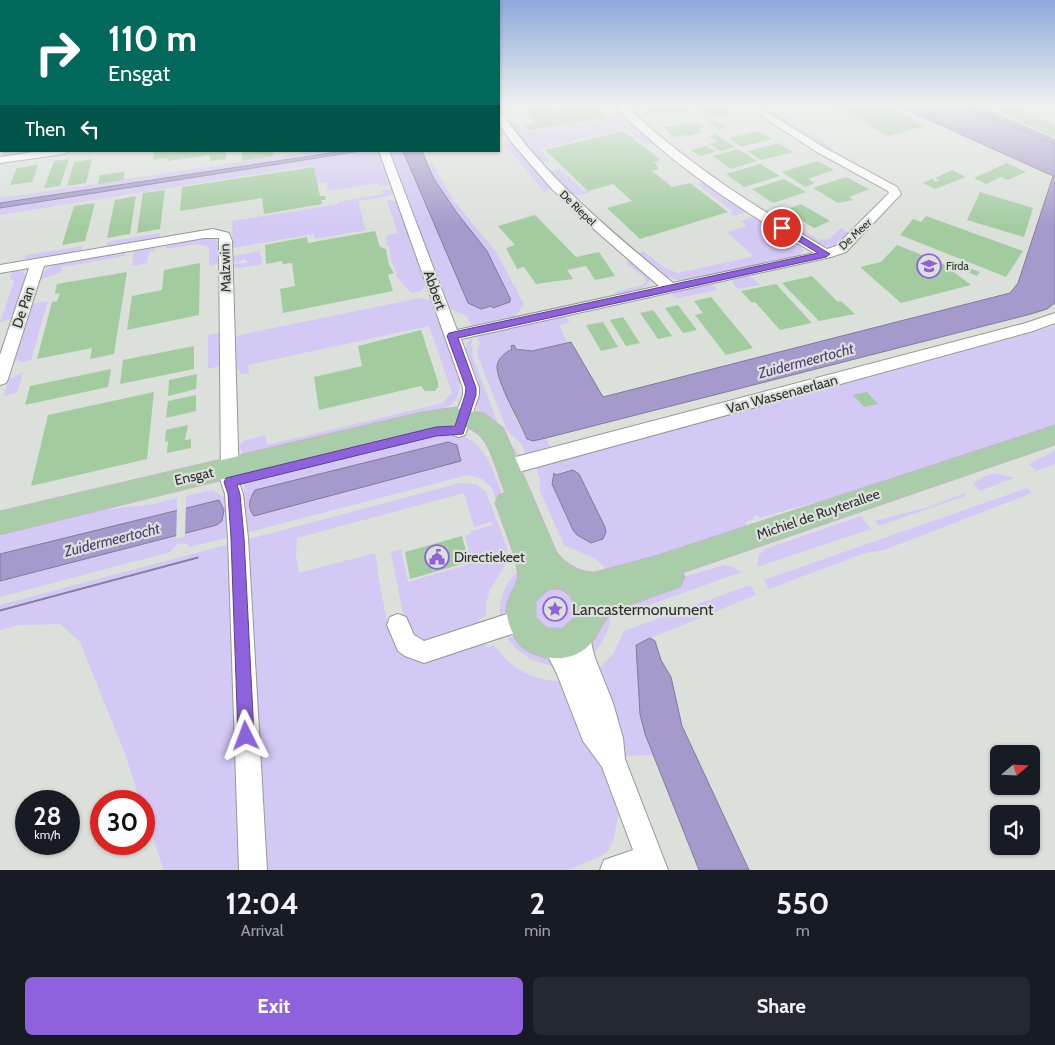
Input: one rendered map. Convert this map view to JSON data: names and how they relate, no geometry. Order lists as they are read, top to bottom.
{
  "streets": {
    "main road": ["Ensgat", "Michiel de Ruyterallee"],
    "street": [
      "De Riepel",
      "De Meer",
      "Malzwin",
      "Abbert",
      "De Pan",
      "Van Wassenaerlaan"
    ]
  },
  "crossings": [
    ["De Riepel", "De Meer"],
    ["De Meer", "Abbert"],
    ["Malzwin", "De Pan"],
    ["Malzwin", "Ensgat"],
    ["Abbert", "Ensgat"]
  ],
  "water": ["Zuidermeertocht"],
  "places": {
    "school or university": ["Firda"],
    "public building": ["Directiekeet"],
    "place": ["Lancastermonument"]
  },
  "north": "right",
  "page": {
    "turn": ["110 m", "Ensgat"],
    "then": "Then",
    "speed": "28 km/h",
    "limit": "30",
    "eta": [
      "12:04",
      "Arrival",
      "2",
      "min",
      "550",
      "m"
    ],
    "buttons": ["Exit", "Share"]
  }
}
